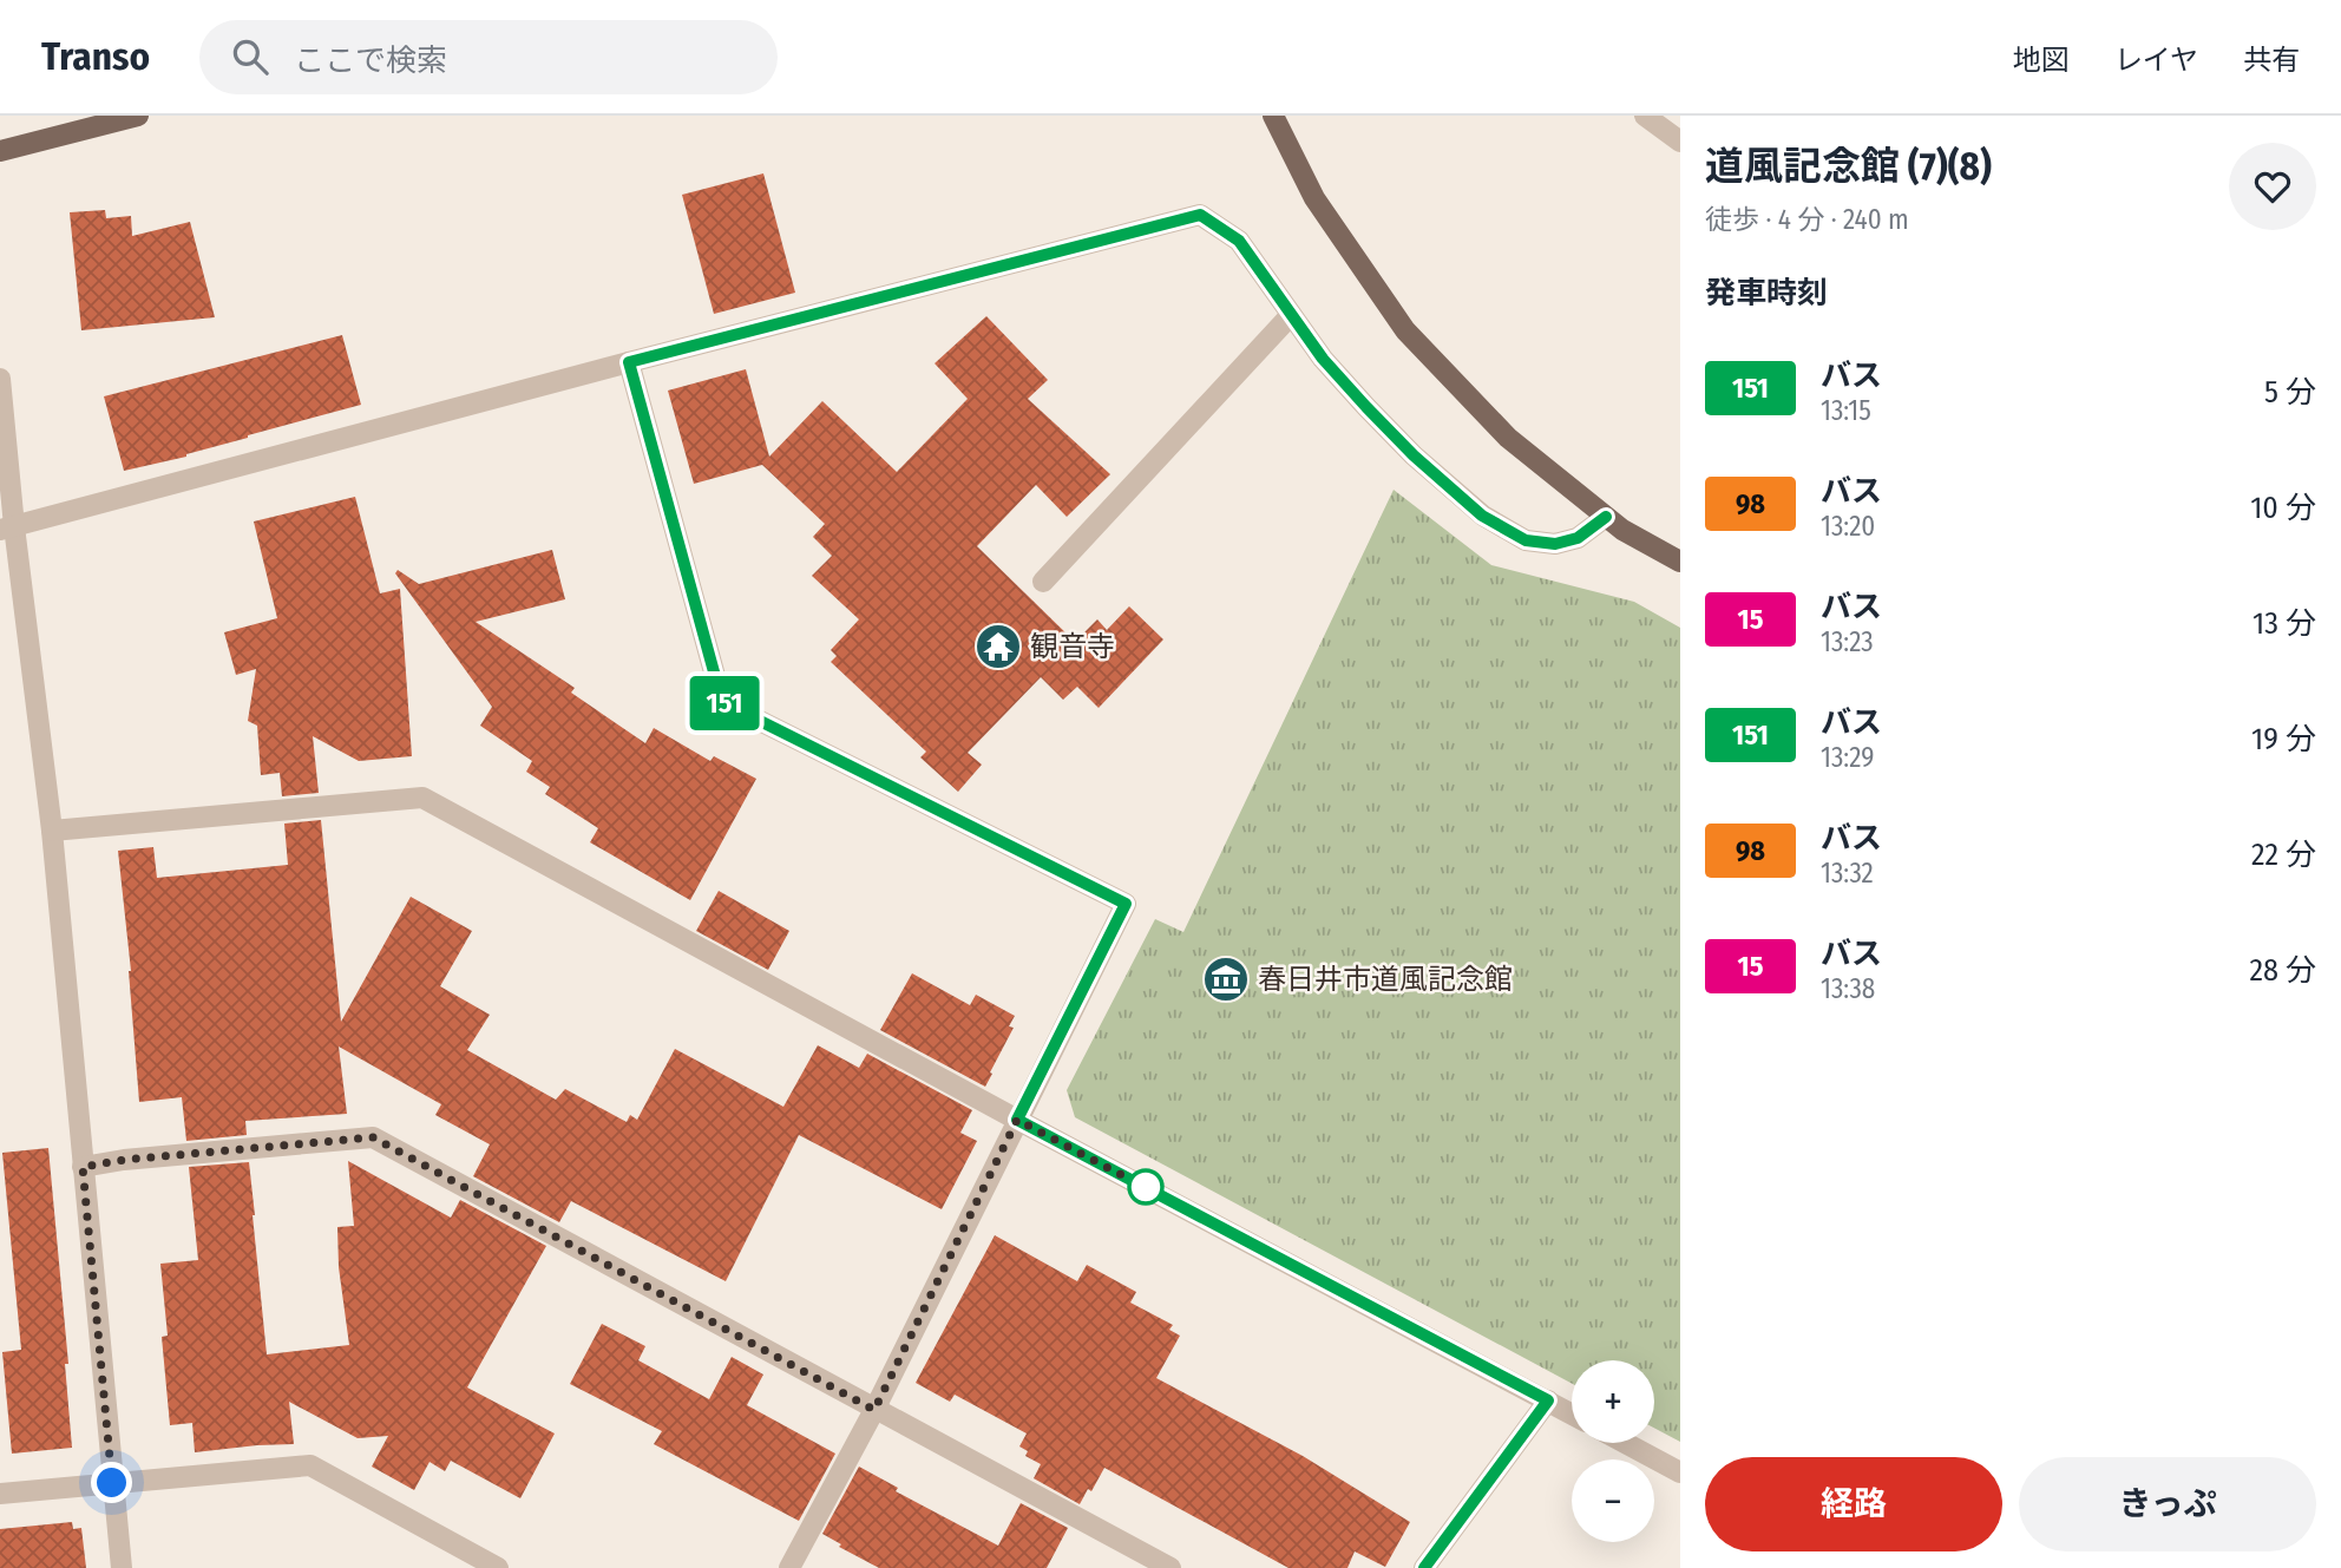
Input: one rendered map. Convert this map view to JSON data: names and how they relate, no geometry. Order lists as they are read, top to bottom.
{
  "places": {
    "temple": ["観音寺"],
    "museum": ["春日井市道風記念館"]
  },
  "lines": ["bus line 151"],
  "page": {
    "header": "Transo",
    "search": "ここで検索",
    "nav": ["地図", "レイヤ", "共有"],
    "on_map": "151",
    "heading": [
      ["道風記念館 (7)(8)", "徒歩 · 4 分 · 240 m"],
      "発車時刻"
    ],
    "list": [
      {
        "mark": "151",
        "name": "バス",
        "note": "13:15",
        "value": "5 分"
      },
      {
        "mark": "98",
        "name": "バス",
        "note": "13:20",
        "value": "10 分"
      },
      {
        "mark": "15",
        "name": "バス",
        "note": "13:23",
        "value": "13 分"
      },
      {
        "mark": "151",
        "name": "バス",
        "note": "13:29",
        "value": "19 分"
      },
      {
        "mark": "98",
        "name": "バス",
        "note": "13:32",
        "value": "22 分"
      },
      {
        "mark": "15",
        "name": "バス",
        "note": "13:38",
        "value": "28 分"
      }
    ],
    "map_buttons": ["+", "−"],
    "buttons": ["経路", "きっぷ"]
  }
}
